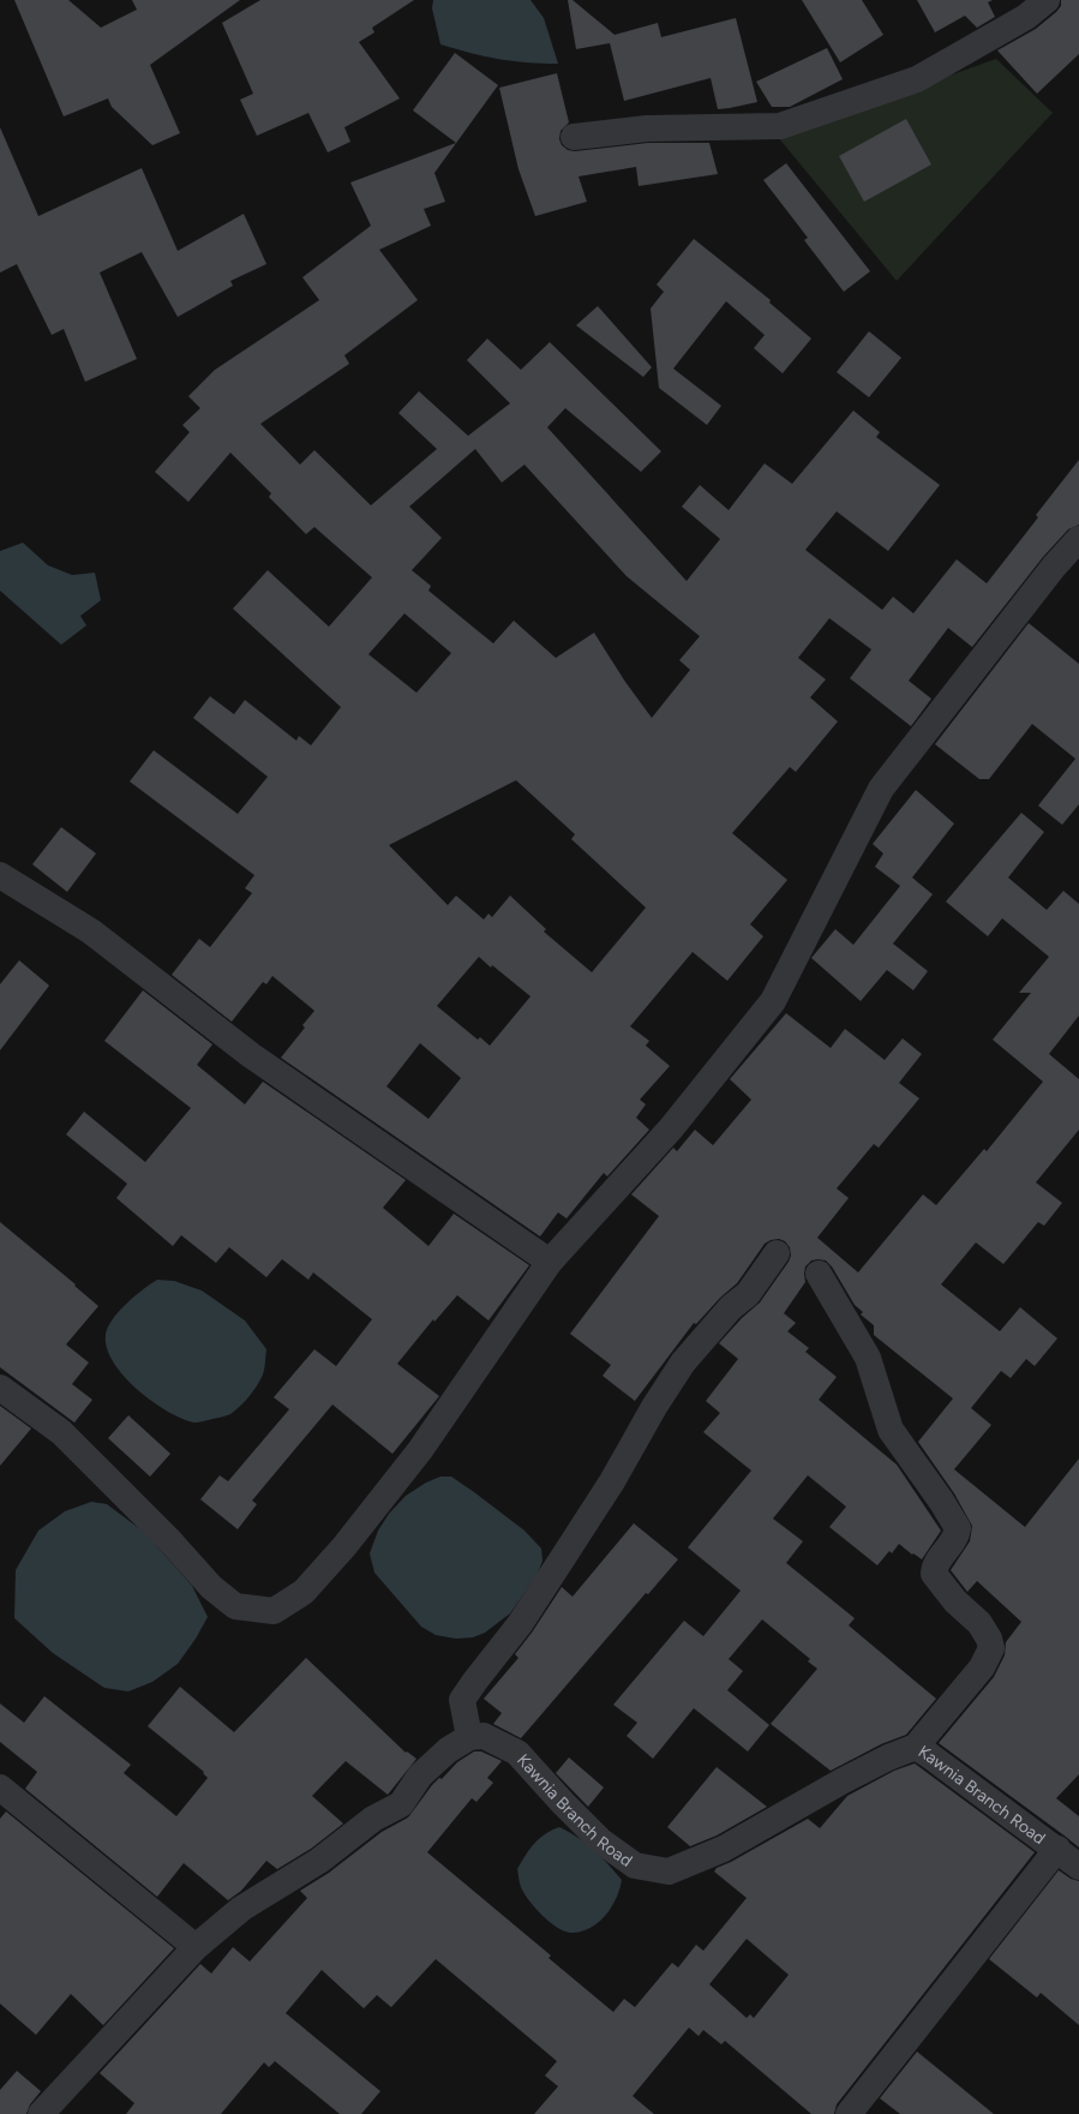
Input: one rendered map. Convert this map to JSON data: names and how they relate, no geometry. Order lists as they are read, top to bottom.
{
  "streets": {
    "street": ["Kawnia Branch Road"]
  }
}
